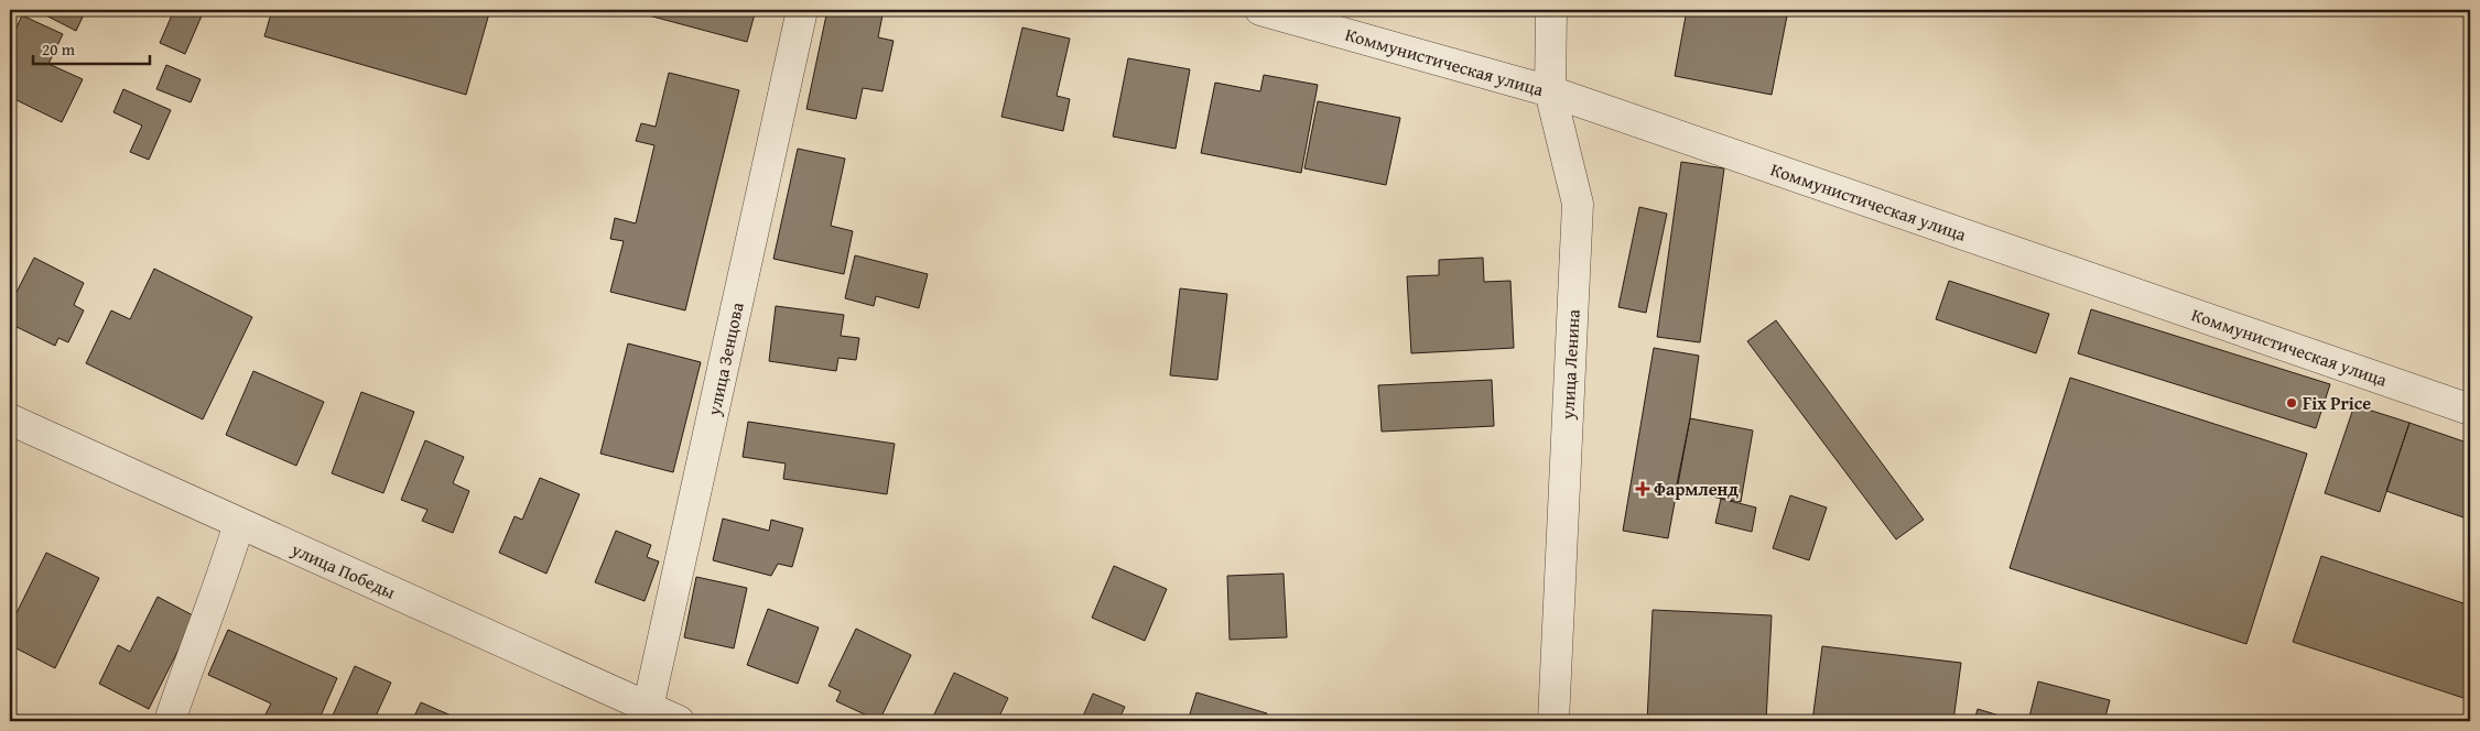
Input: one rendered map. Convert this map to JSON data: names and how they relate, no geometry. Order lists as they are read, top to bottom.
{
  "streets": {
    "street": [
      "Коммунистическая улица",
      "улица Зенцова",
      "улица Ленина",
      "улица Победы"
    ]
  },
  "crossings": [
    ["Коммунистическая улица", "улица Ленина"],
    ["улица Зенцова", "улица Победы"]
  ],
  "places": {
    "other": ["Fix Price"],
    "health": ["Фармленд"]
  },
  "scale_bar": "20 m"
}
